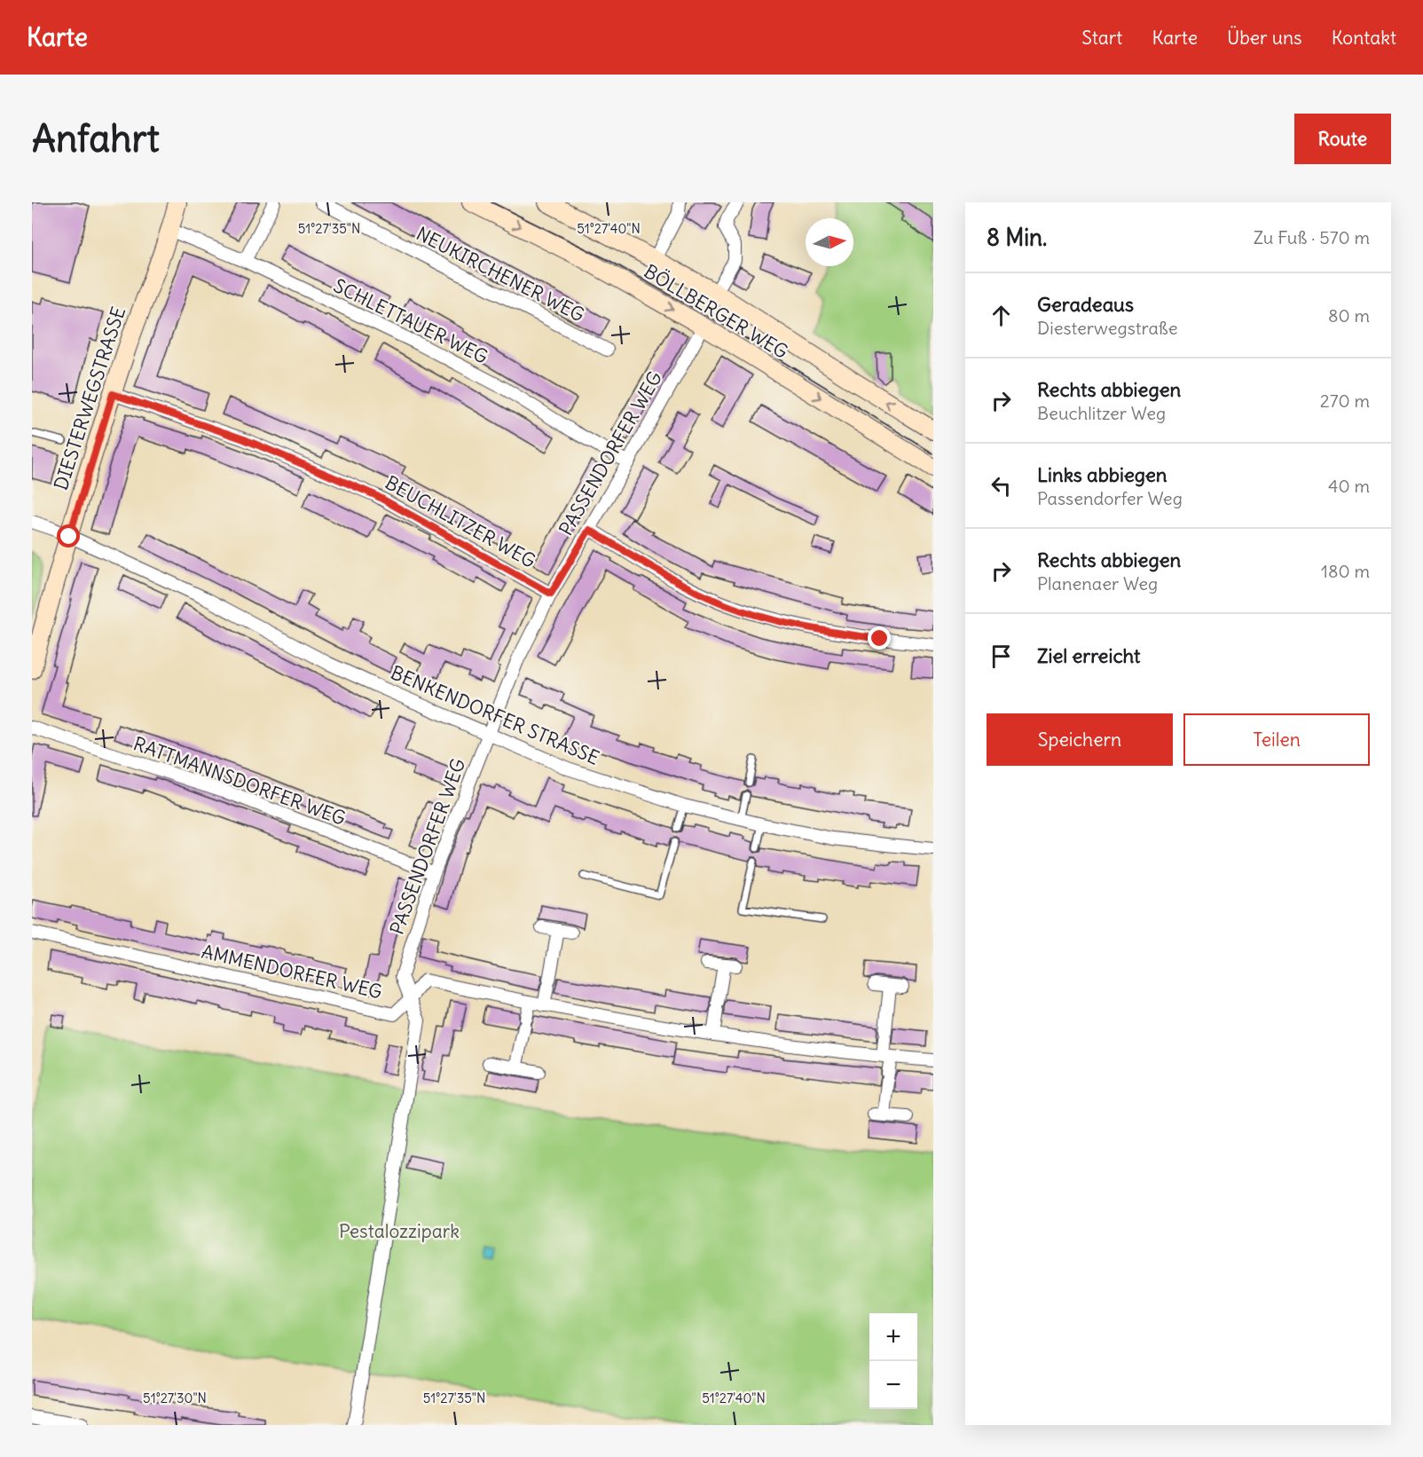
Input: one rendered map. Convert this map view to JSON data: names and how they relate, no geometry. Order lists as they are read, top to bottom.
{
  "streets": {
    "street": [
      "NEUKIRCHENER WEG",
      "BÖLLBERGER WEG",
      "SCHLETTAUER WEG",
      "DIESTERWEGSTRASSE",
      "PASSENDORFER WEG",
      "BEUCHLITZER WEG",
      "BENKENDORFER STRASSE",
      "RATTMANNSDORFER WEG",
      "AMMENDORFER WEG"
    ]
  },
  "crossings": [
    ["BÖLLBERGER WEG", "PASSENDORFER WEG"],
    ["SCHLETTAUER WEG", "DIESTERWEGSTRASSE"],
    ["SCHLETTAUER WEG", "PASSENDORFER WEG"],
    ["DIESTERWEGSTRASSE", "BEUCHLITZER WEG"],
    ["DIESTERWEGSTRASSE", "BENKENDORFER STRASSE"],
    ["PASSENDORFER WEG", "BEUCHLITZER WEG"],
    ["PASSENDORFER WEG", "BENKENDORFER STRASSE"],
    ["PASSENDORFER WEG", "RATTMANNSDORFER WEG"],
    ["PASSENDORFER WEG", "AMMENDORFER WEG"]
  ],
  "parks": ["Pestalozzipark"],
  "north": "right",
  "page": {
    "header": "Karte",
    "nav": [
      "Start",
      "Karte",
      "Über uns",
      "Kontakt"
    ],
    "buttons": [
      "Route",
      ["Speichern", "Teilen"]
    ],
    "title": "Anfahrt",
    "heading": ["8 Min.", "Zu Fuß · 570 m"],
    "list": [
      ["Geradeaus", "Diesterwegstraße", "80 m"],
      ["Rechts abbiegen", "Beuchlitzer Weg", "270 m"],
      ["Links abbiegen", "Passendorfer Weg", "40 m"],
      ["Rechts abbiegen", "Planenaer Weg", "180 m"],
      "Ziel erreicht"
    ],
    "map_buttons": ["+", "−"]
  },
  "coordinates": ["51°27'35\"N", "51°27'40\"N", "51°27'30\"N"]
}
